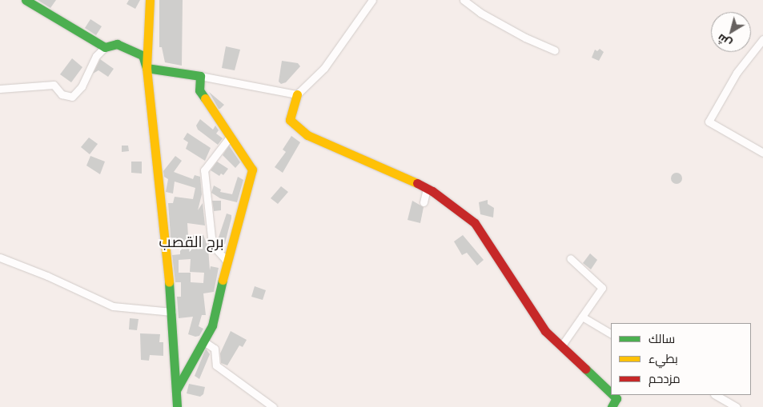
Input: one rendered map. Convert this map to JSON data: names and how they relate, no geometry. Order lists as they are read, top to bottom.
{
  "districts": ["برج القصب"],
  "legend": ["سالك", "بطيء", "مزدحم"],
  "north": "bottom left"
}
